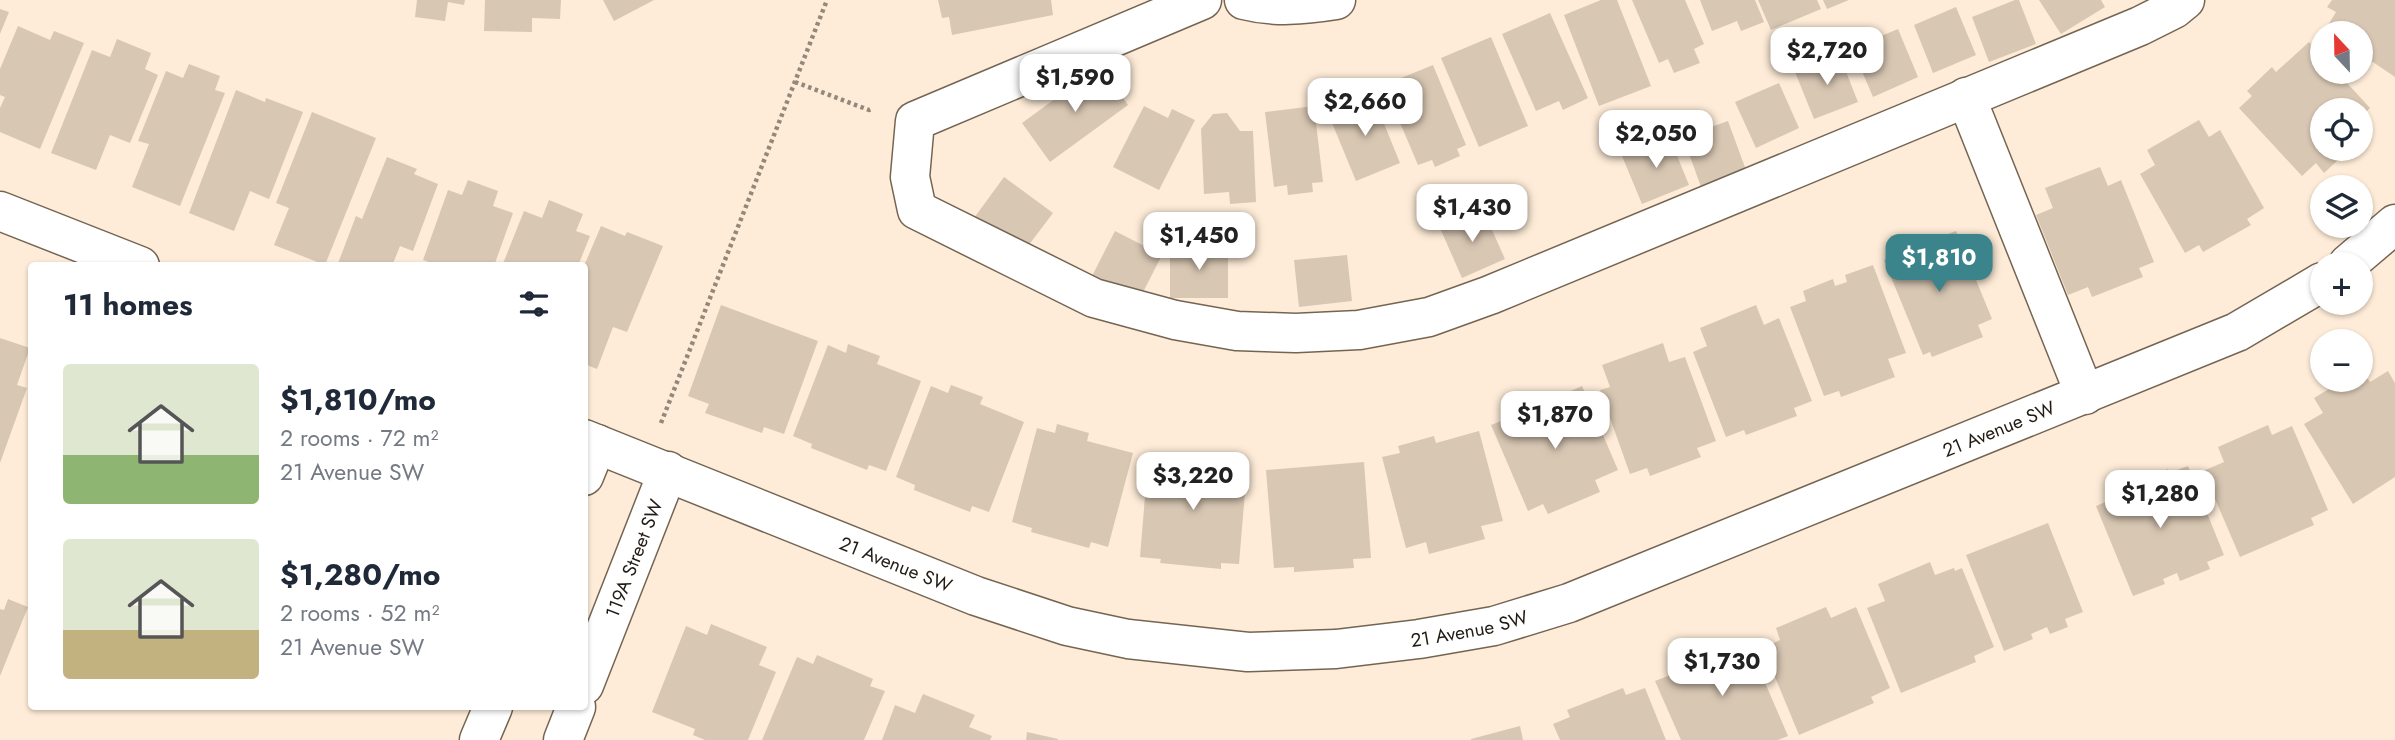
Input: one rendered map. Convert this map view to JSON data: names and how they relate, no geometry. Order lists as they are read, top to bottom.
{
  "streets": {
    "street": ["21 Avenue SW", "119A Street SW"]
  },
  "crossings": [
    ["21 Avenue SW", "119A Street SW"]
  ],
  "north": "top",
  "page": {
    "map_buttons": ["+", "−"],
    "price": [
      "$2,720",
      "$1,590",
      "$2,660",
      "$2,050",
      "$1,430",
      "$1,450",
      "$1,810",
      "$1,870",
      "$3,220",
      "$1,280",
      "$1,730"
    ],
    "heading": "11 homes",
    "list": [
      {
        "name": "$1,810/mo",
        "note": "2 rooms · 72 m² · 21 Avenue SW"
      },
      {
        "name": "$1,280/mo",
        "note": "2 rooms · 52 m² · 21 Avenue SW"
      }
    ]
  }
}
